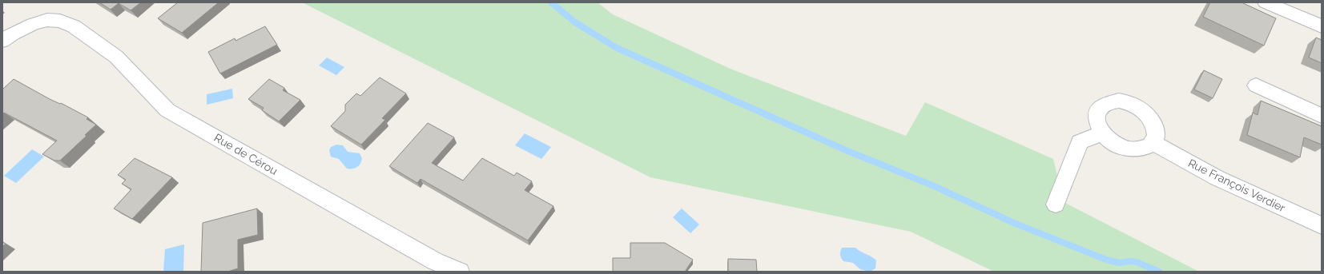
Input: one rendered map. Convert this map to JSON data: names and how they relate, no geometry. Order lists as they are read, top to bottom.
{
  "streets": {
    "street": ["Rue de Cérou", "Rue François Verdier"]
  }
}
